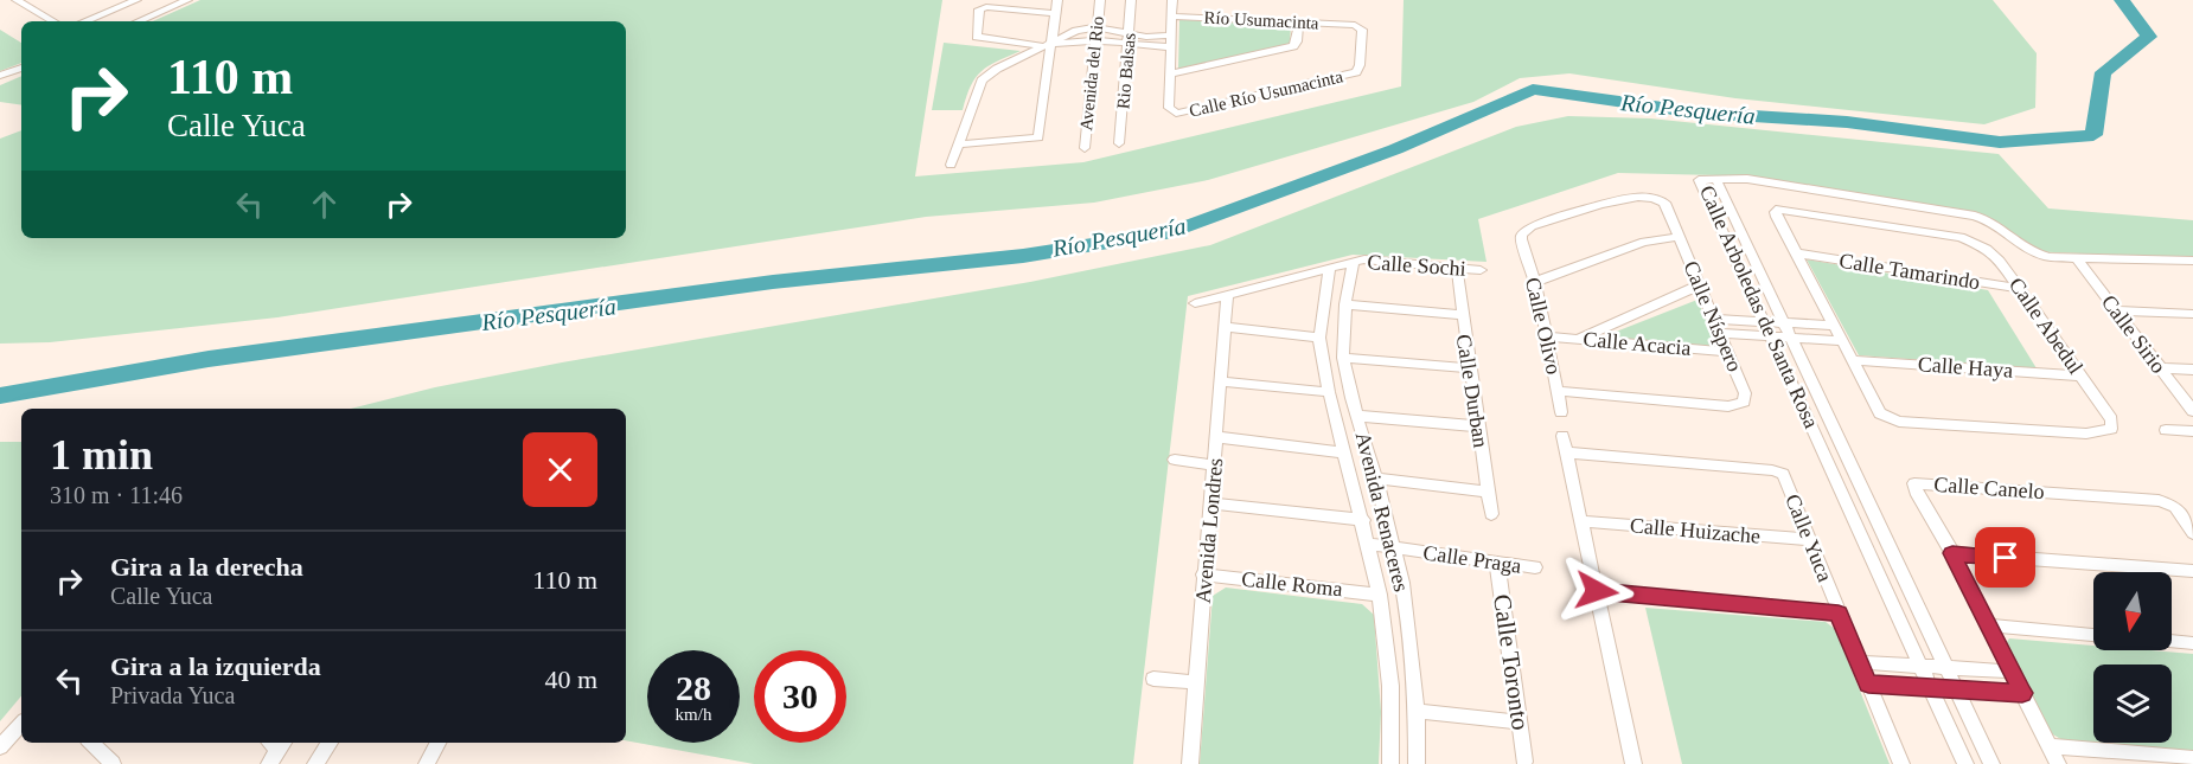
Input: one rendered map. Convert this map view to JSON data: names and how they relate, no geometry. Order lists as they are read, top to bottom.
{
  "streets": {
    "street": [
      "Río Usumacinta",
      "Rio Balsas",
      "Avenida del Rio",
      "Calle Río Usumacinta",
      "Calle Sochi",
      "Calle Tamarindo",
      "Calle Arboledas de Santa Rosa",
      "Calle Níspero",
      "Calle Olivo",
      "Calle Abedul",
      "Calle Sirio",
      "Calle Acacia",
      "Calle Haya",
      "Calle Durban",
      "Calle Canelo",
      "Avenida Renaceres",
      "Avenida Londres",
      "Calle Huizache",
      "Calle Yuca",
      "Calle Praga",
      "Calle Roma",
      "Calle Toronto"
    ]
  },
  "crossings": [
    ["Río Usumacinta", "Calle Río Usumacinta"],
    ["Calle Sochi", "Calle Durban"],
    ["Calle Sochi", "Avenida Renaceres"],
    ["Calle Sochi", "Avenida Londres"],
    ["Calle Tamarindo", "Calle Abedul"],
    ["Calle Níspero", "Calle Olivo"],
    ["Calle Níspero", "Calle Acacia"],
    ["Calle Olivo", "Calle Acacia"],
    ["Calle Abedul", "Calle Haya"],
    ["Avenida Renaceres", "Calle Praga"],
    ["Avenida Renaceres", "Calle Roma"],
    ["Avenida Londres", "Calle Roma"],
    ["Calle Huizache", "Calle Yuca"],
    ["Calle Praga", "Calle Toronto"]
  ],
  "water": ["Río Pesquería"],
  "north": "bottom",
  "page": {
    "turn": ["110 m", "Calle Yuca"],
    "heading": ["1 min", "310 m · 11:46"],
    "list": [
      {
        "name": "Gira a la derecha",
        "note": "Calle Yuca",
        "value": "110 m"
      },
      {
        "name": "Gira a la izquierda",
        "note": "Privada Yuca",
        "value": "40 m"
      }
    ],
    "speed": "28 km/h",
    "limit": "30"
  }
}
